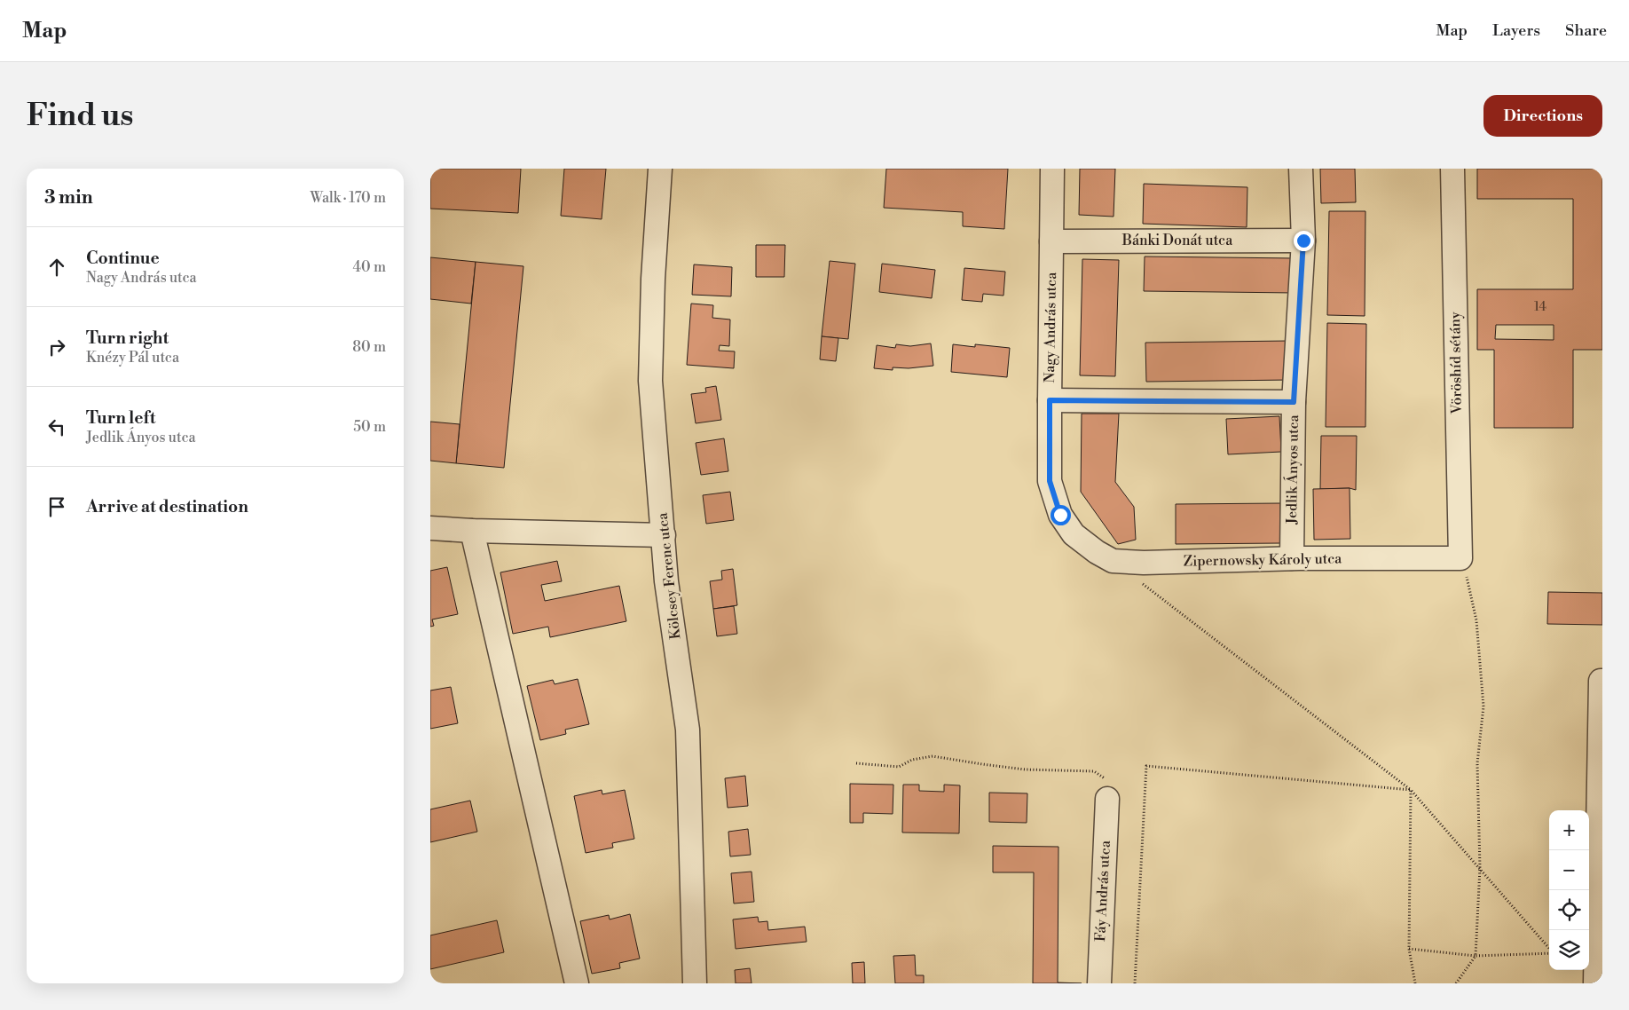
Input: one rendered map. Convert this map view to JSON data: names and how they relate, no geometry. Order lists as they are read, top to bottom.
{
  "streets": {
    "street": [
      "Bánki Donát utca",
      "Nagy András utca",
      "Vöröshíd sétány",
      "Jedlik Ányos utca",
      "Zipernowsky Károly utca",
      "Kölcsey Ferenc utca",
      "Fáy András utca"
    ]
  },
  "crossings": [
    ["Bánki Donát utca", "Nagy András utca"],
    ["Bánki Donát utca", "Jedlik Ányos utca"],
    ["Nagy András utca", "Zipernowsky Károly utca"],
    ["Vöröshíd sétány", "Zipernowsky Károly utca"],
    ["Jedlik Ányos utca", "Zipernowsky Károly utca"]
  ],
  "house_numbers": ["14"],
  "page": {
    "header": "Map",
    "nav": ["Map", "Layers", "Share"],
    "buttons": "Directions",
    "title": "Find us",
    "heading": ["3 min", "Walk · 170 m"],
    "list": [
      ["Continue", "Nagy András utca", "40 m"],
      ["Turn right", "Knézy Pál utca", "80 m"],
      ["Turn left", "Jedlik Ányos utca", "50 m"],
      "Arrive at destination"
    ],
    "map_buttons": ["+", "−"]
  }
}
